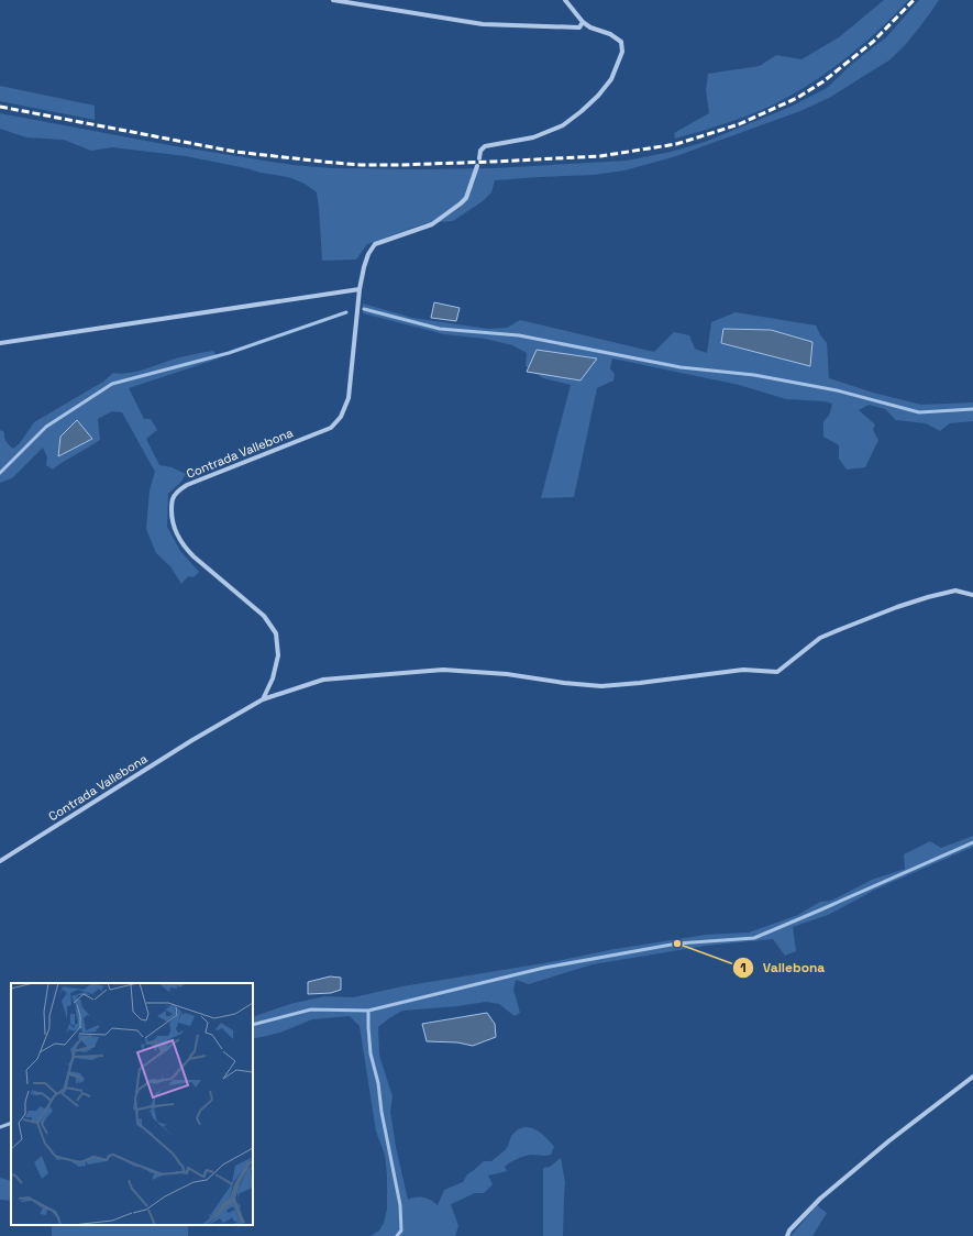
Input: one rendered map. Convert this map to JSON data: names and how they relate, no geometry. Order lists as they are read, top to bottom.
{
  "streets": {
    "street": ["Contrada Vallebona"]
  },
  "places": ["Vallebona"]
}
